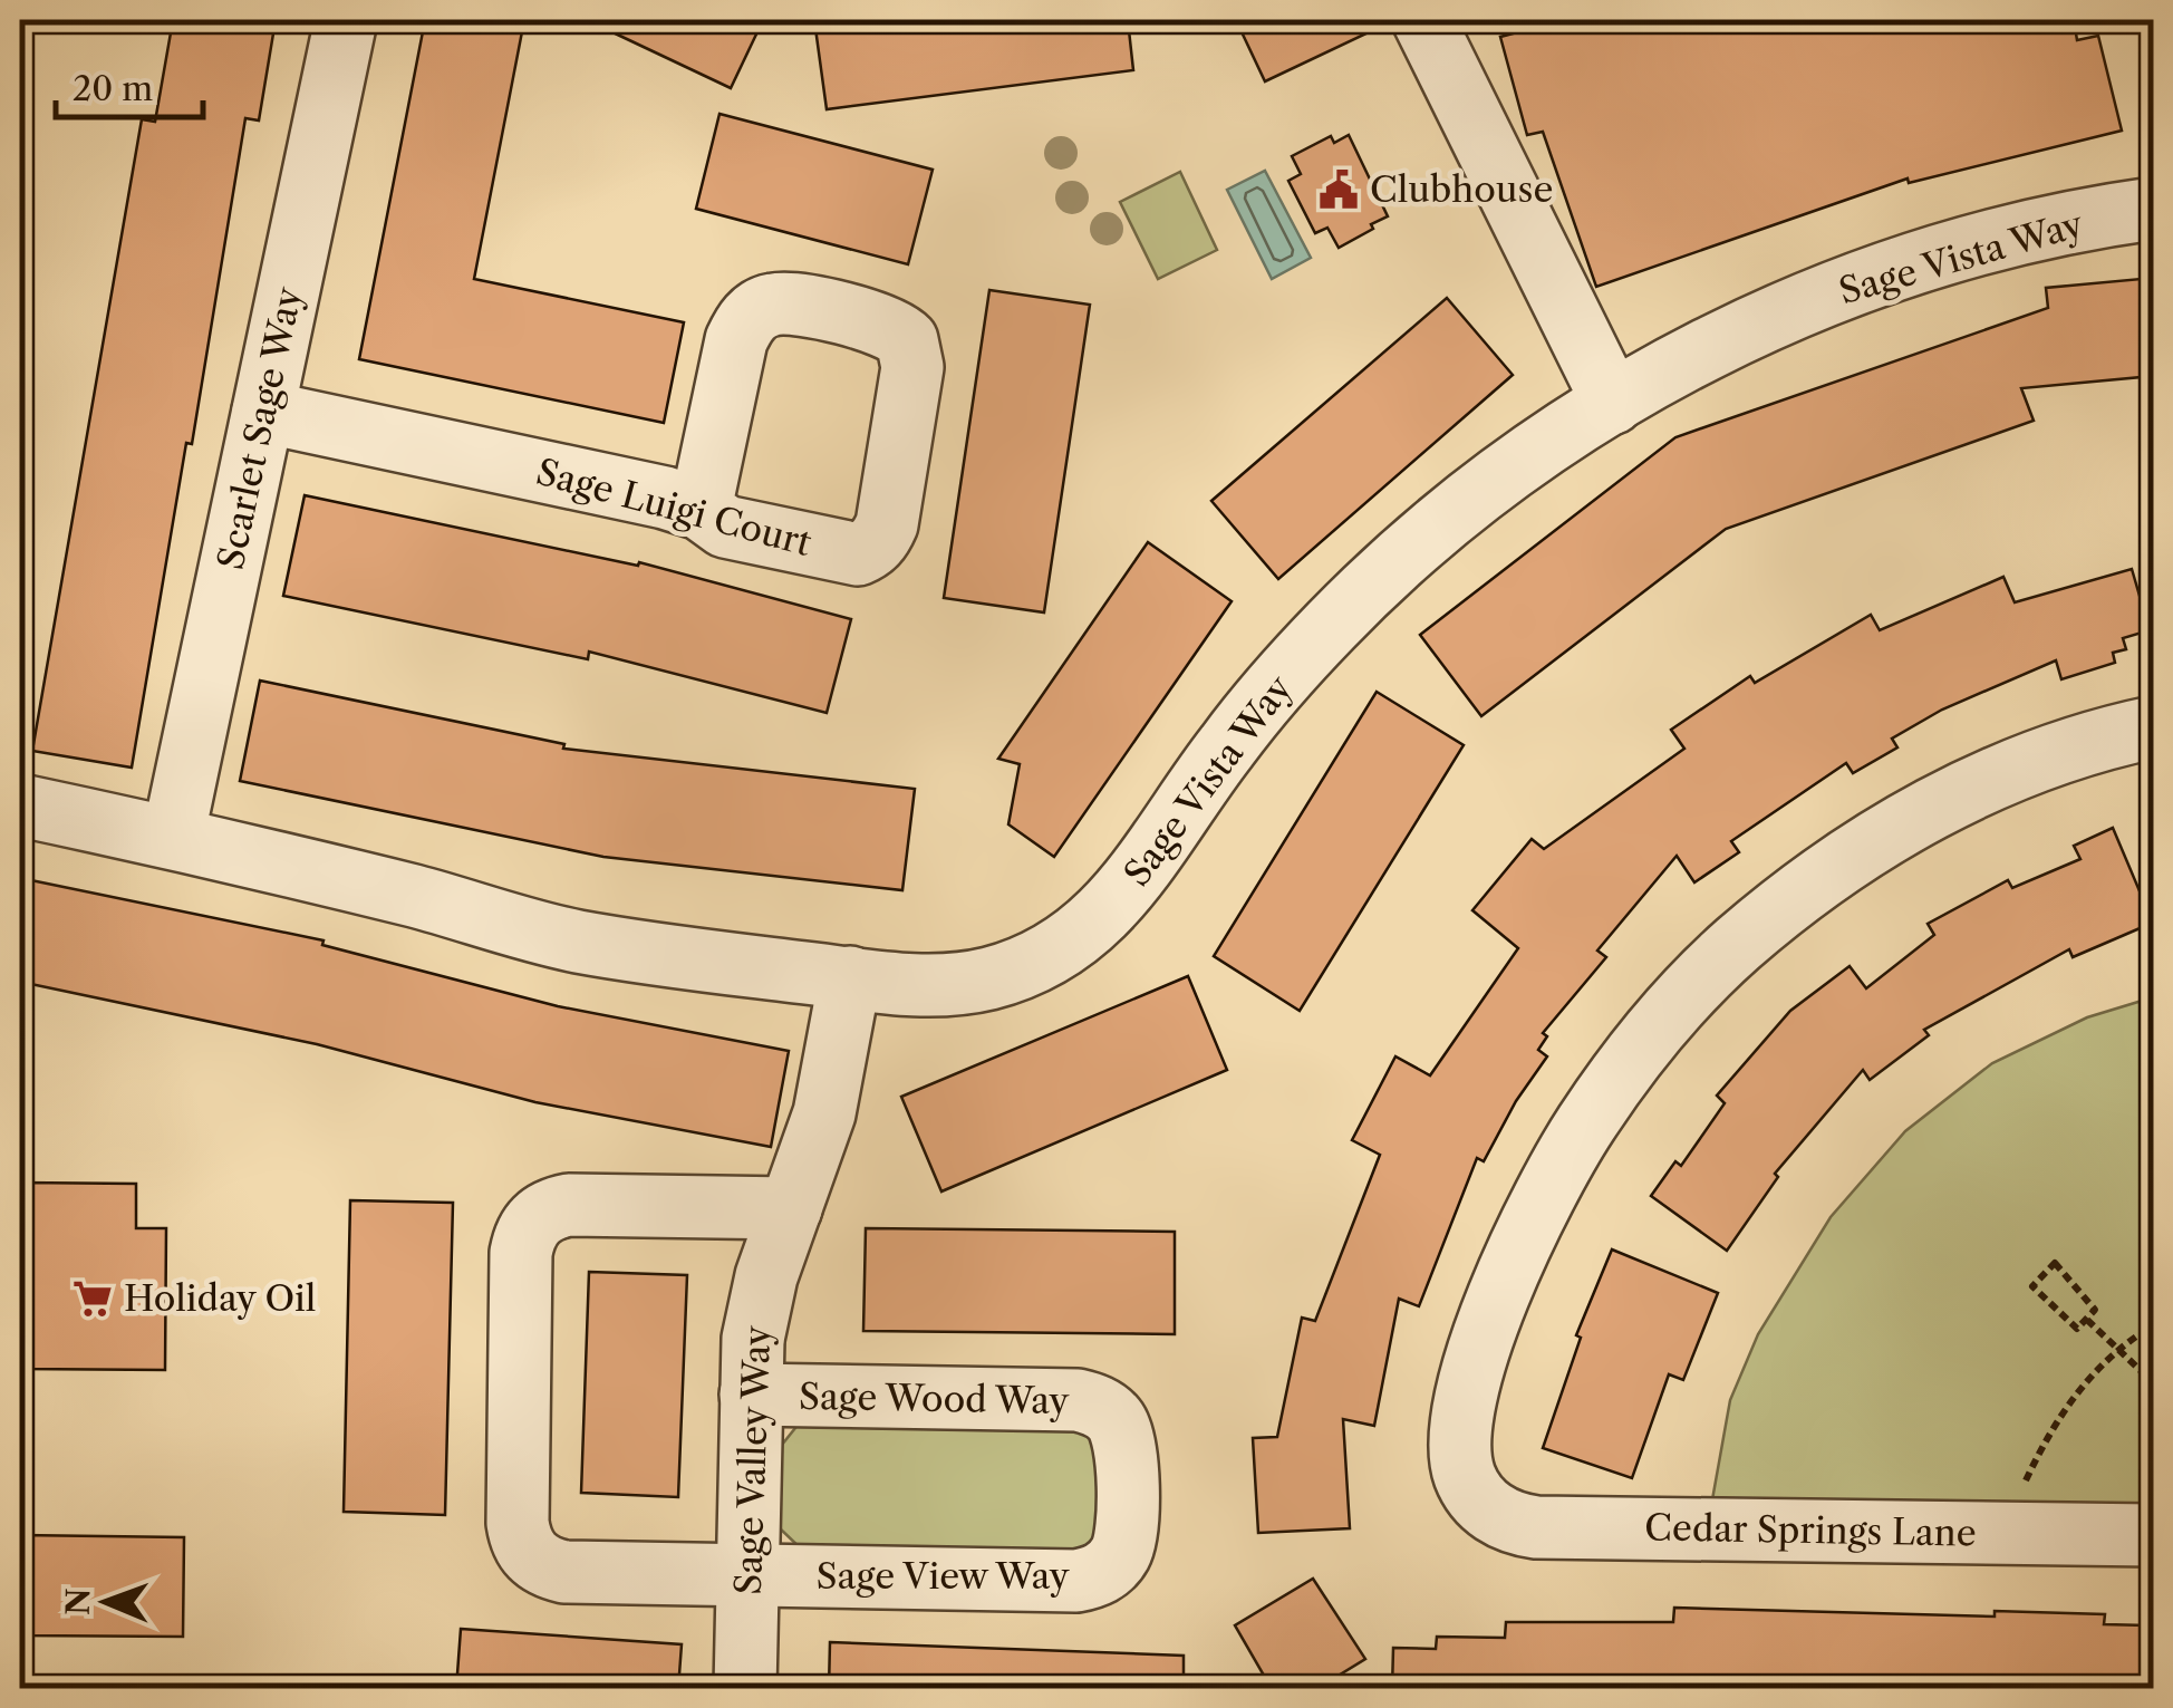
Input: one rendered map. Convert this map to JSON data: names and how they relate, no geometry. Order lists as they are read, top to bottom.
{
  "streets": {
    "street": [
      "Sage Vista Way",
      "Scarlet Sage Way",
      "Sage Luigi Court",
      "Sage Wood Way",
      "Sage Valley Way",
      "Cedar Springs Lane",
      "Sage View Way"
    ]
  },
  "crossings": [
    ["Sage Vista Way", "Scarlet Sage Way"],
    ["Sage Vista Way", "Sage Valley Way"],
    ["Scarlet Sage Way", "Sage Luigi Court"],
    ["Sage Wood Way", "Sage Valley Way"],
    ["Sage Wood Way", "Sage View Way"],
    ["Sage Valley Way", "Sage View Way"]
  ],
  "places": {
    "public building": ["Clubhouse"],
    "supermarket": ["Holiday Oil"]
  },
  "scale_bar": "20 m",
  "north": "left"
}
